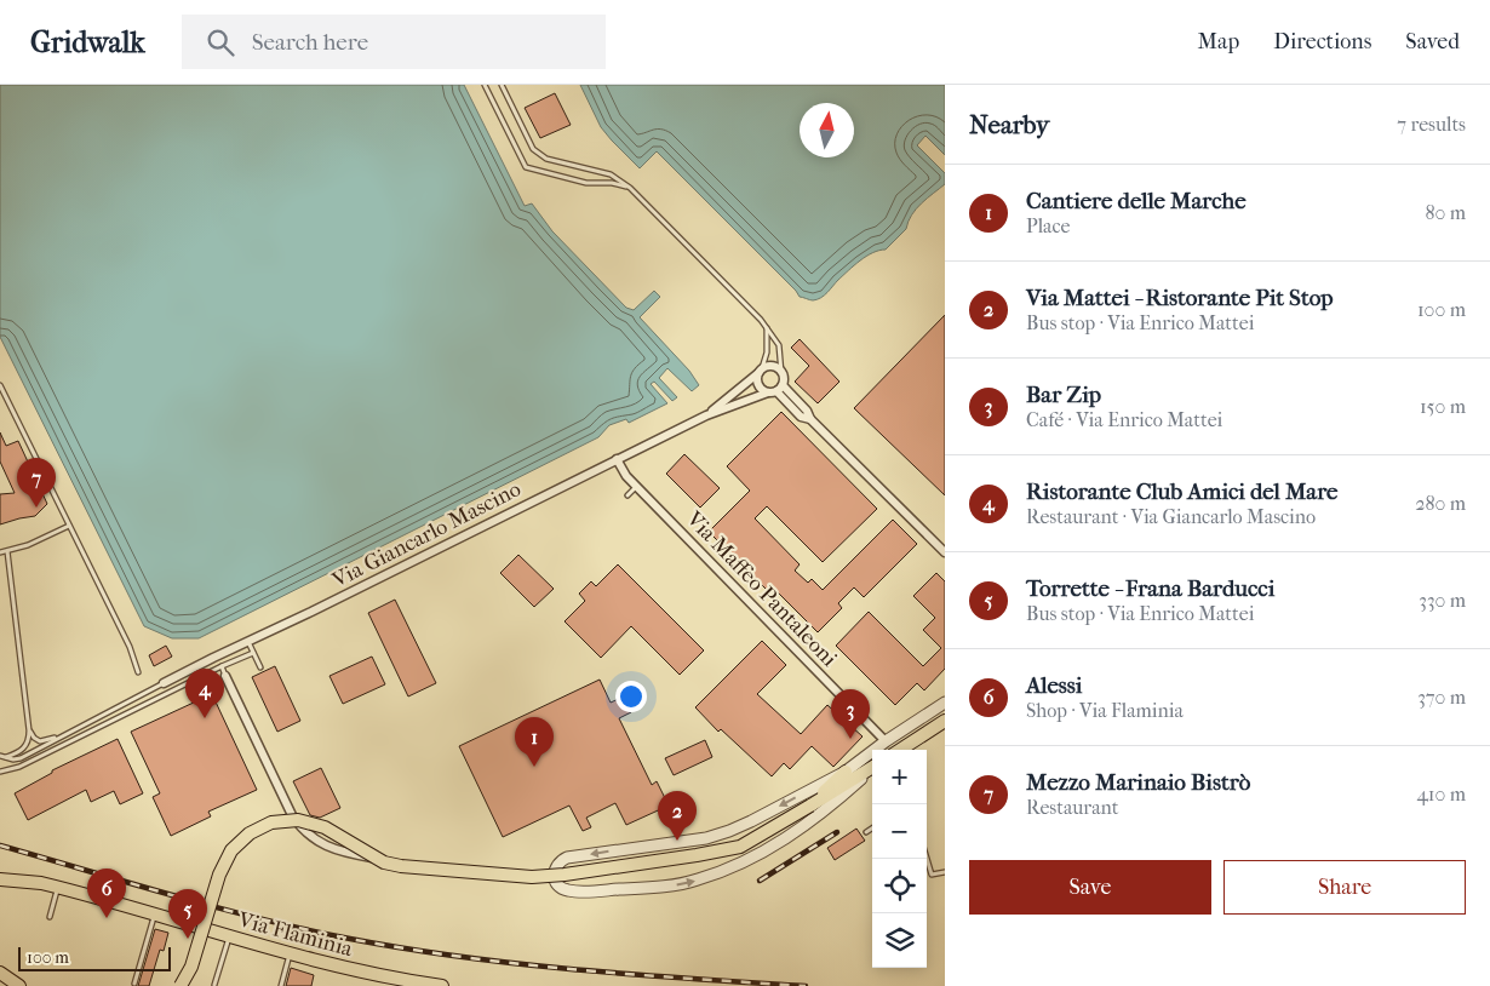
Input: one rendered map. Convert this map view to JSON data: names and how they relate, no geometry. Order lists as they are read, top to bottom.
{
  "streets": {
    "main road": ["Via Flaminia"],
    "street": ["Via Giancarlo Mascino", "Via Maffeo Pantaleoni"]
  },
  "crossings": [
    ["Via Giancarlo Mascino", "Via Maffeo Pantaleoni"]
  ],
  "scale_bar": "100 m",
  "north": "top",
  "page": {
    "header": "Gridwalk",
    "search": "Search here",
    "nav": ["Map", "Directions", "Saved"],
    "heading": ["Nearby", "7 results"],
    "list": [
      {
        "mark": "1",
        "name": "Cantiere delle Marche",
        "note": "Place",
        "value": "80 m"
      },
      {
        "mark": "2",
        "name": "Via Mattei - Ristorante Pit Stop",
        "note": "Bus stop · Via Enrico Mattei",
        "value": "100 m"
      },
      {
        "mark": "3",
        "name": "Bar Zip",
        "note": "Café · Via Enrico Mattei",
        "value": "150 m"
      },
      {
        "mark": "4",
        "name": "Ristorante Club Amici del Mare",
        "note": "Restaurant · Via Giancarlo Mascino",
        "value": "280 m"
      },
      {
        "mark": "5",
        "name": "Torrette - Frana Barducci",
        "note": "Bus stop · Via Enrico Mattei",
        "value": "330 m"
      },
      {
        "mark": "6",
        "name": "Alessi",
        "note": "Shop · Via Flaminia",
        "value": "370 m"
      },
      {
        "mark": "7",
        "name": "Mezzo Marinaio Bistrò",
        "note": "Restaurant",
        "value": "410 m"
      }
    ],
    "pins": [
      "7",
      "4",
      "3",
      "1",
      "2",
      "6",
      "5"
    ],
    "map_buttons": ["+", "−"],
    "buttons": ["Save", "Share"],
    "scale": "100 m"
  }
}
